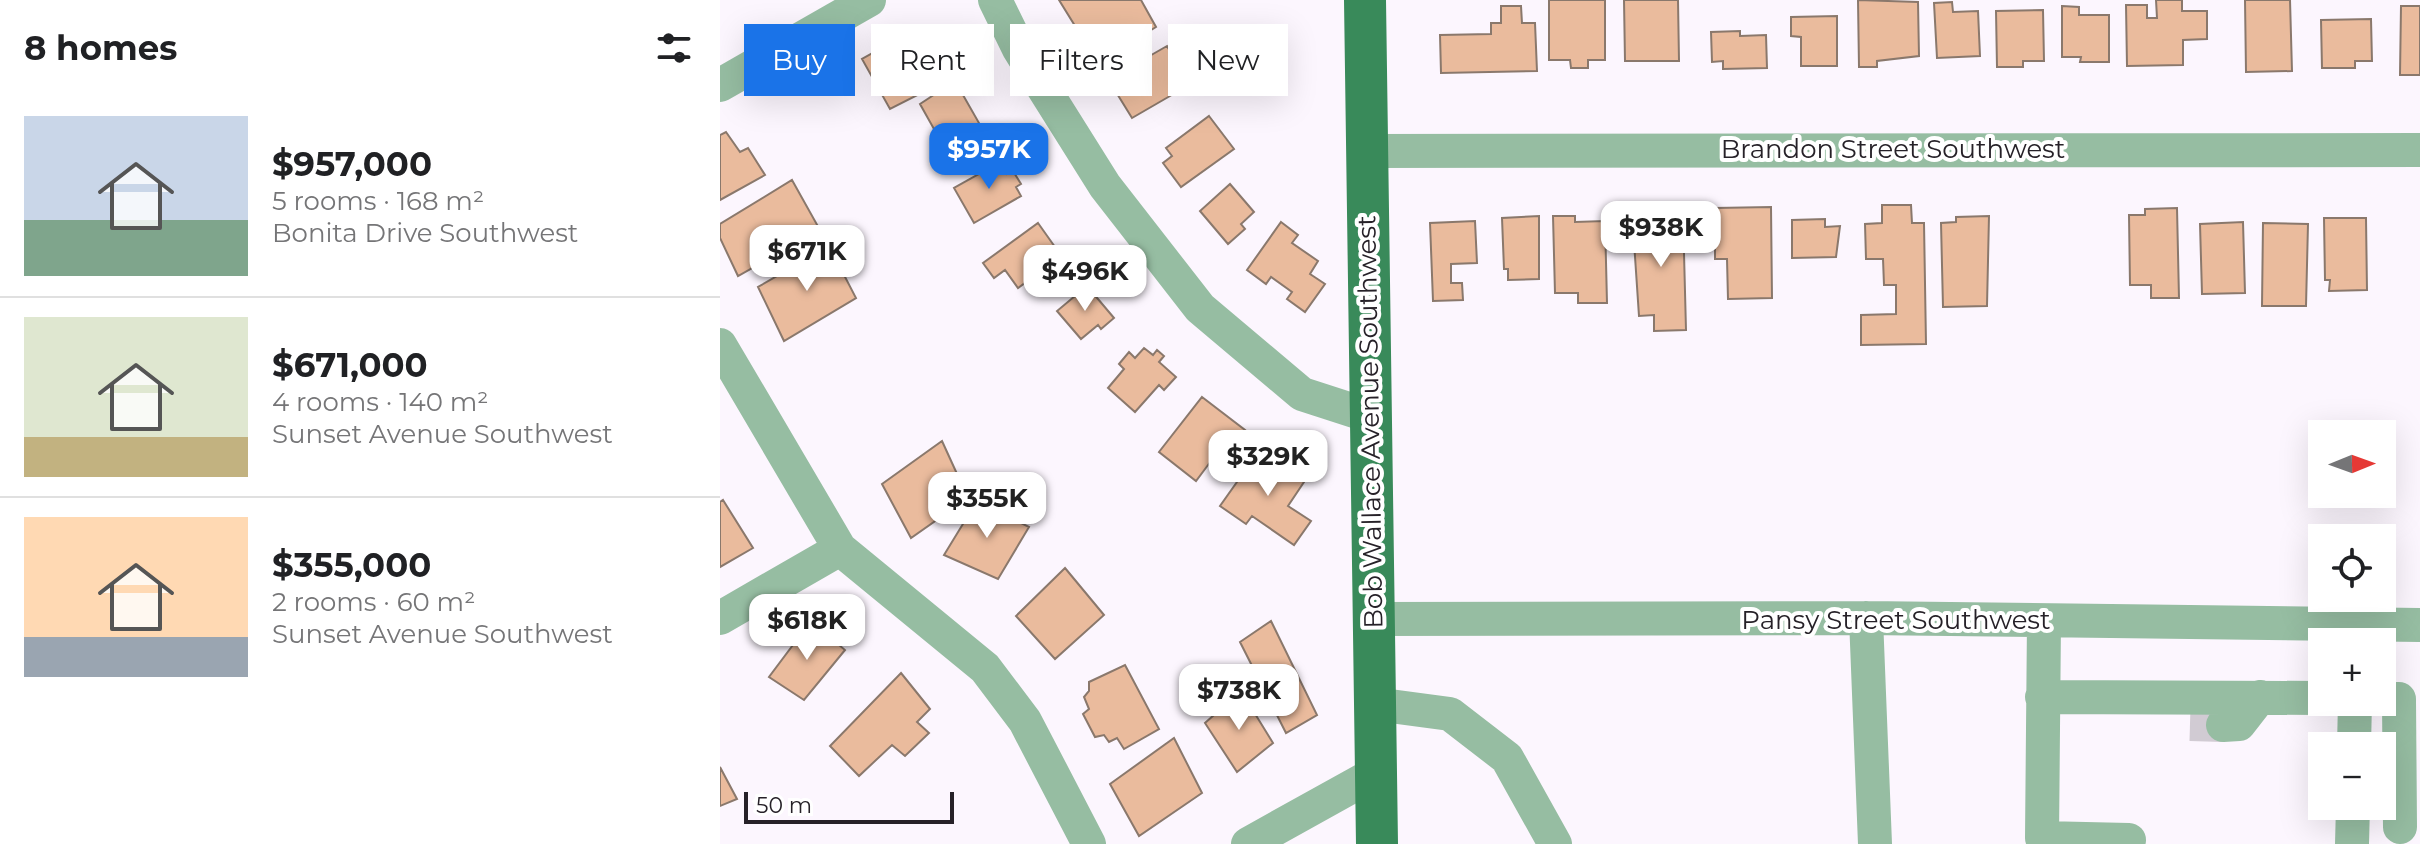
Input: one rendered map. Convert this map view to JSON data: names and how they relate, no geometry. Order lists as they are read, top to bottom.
{
  "streets": {
    "main road": ["Bob Wallace Avenue Southwest"],
    "street": ["Brandon Street Southwest", "Pansy Street Southwest"]
  },
  "crossings": [
    ["Brandon Street Southwest", "Bob Wallace Avenue Southwest"],
    ["Bob Wallace Avenue Southwest", "Pansy Street Southwest"]
  ],
  "scale_bar": "50 m",
  "north": "right",
  "page": {
    "heading": "8 homes",
    "chip": [
      "Buy",
      "Rent",
      "Filters",
      "New"
    ],
    "list": [
      {
        "name": "$957,000",
        "note": "5 rooms · 168 m² · Bonita Drive Southwest"
      },
      {
        "name": "$671,000",
        "note": "4 rooms · 140 m² · Sunset Avenue Southwest"
      },
      {
        "name": "$355,000",
        "note": "2 rooms · 60 m² · Sunset Avenue Southwest"
      }
    ],
    "price": [
      "$957K",
      "$938K",
      "$671K",
      "$496K",
      "$329K",
      "$355K",
      "$618K",
      "$738K"
    ],
    "map_buttons": ["+", "−"],
    "scale": "50 m"
  }
}
